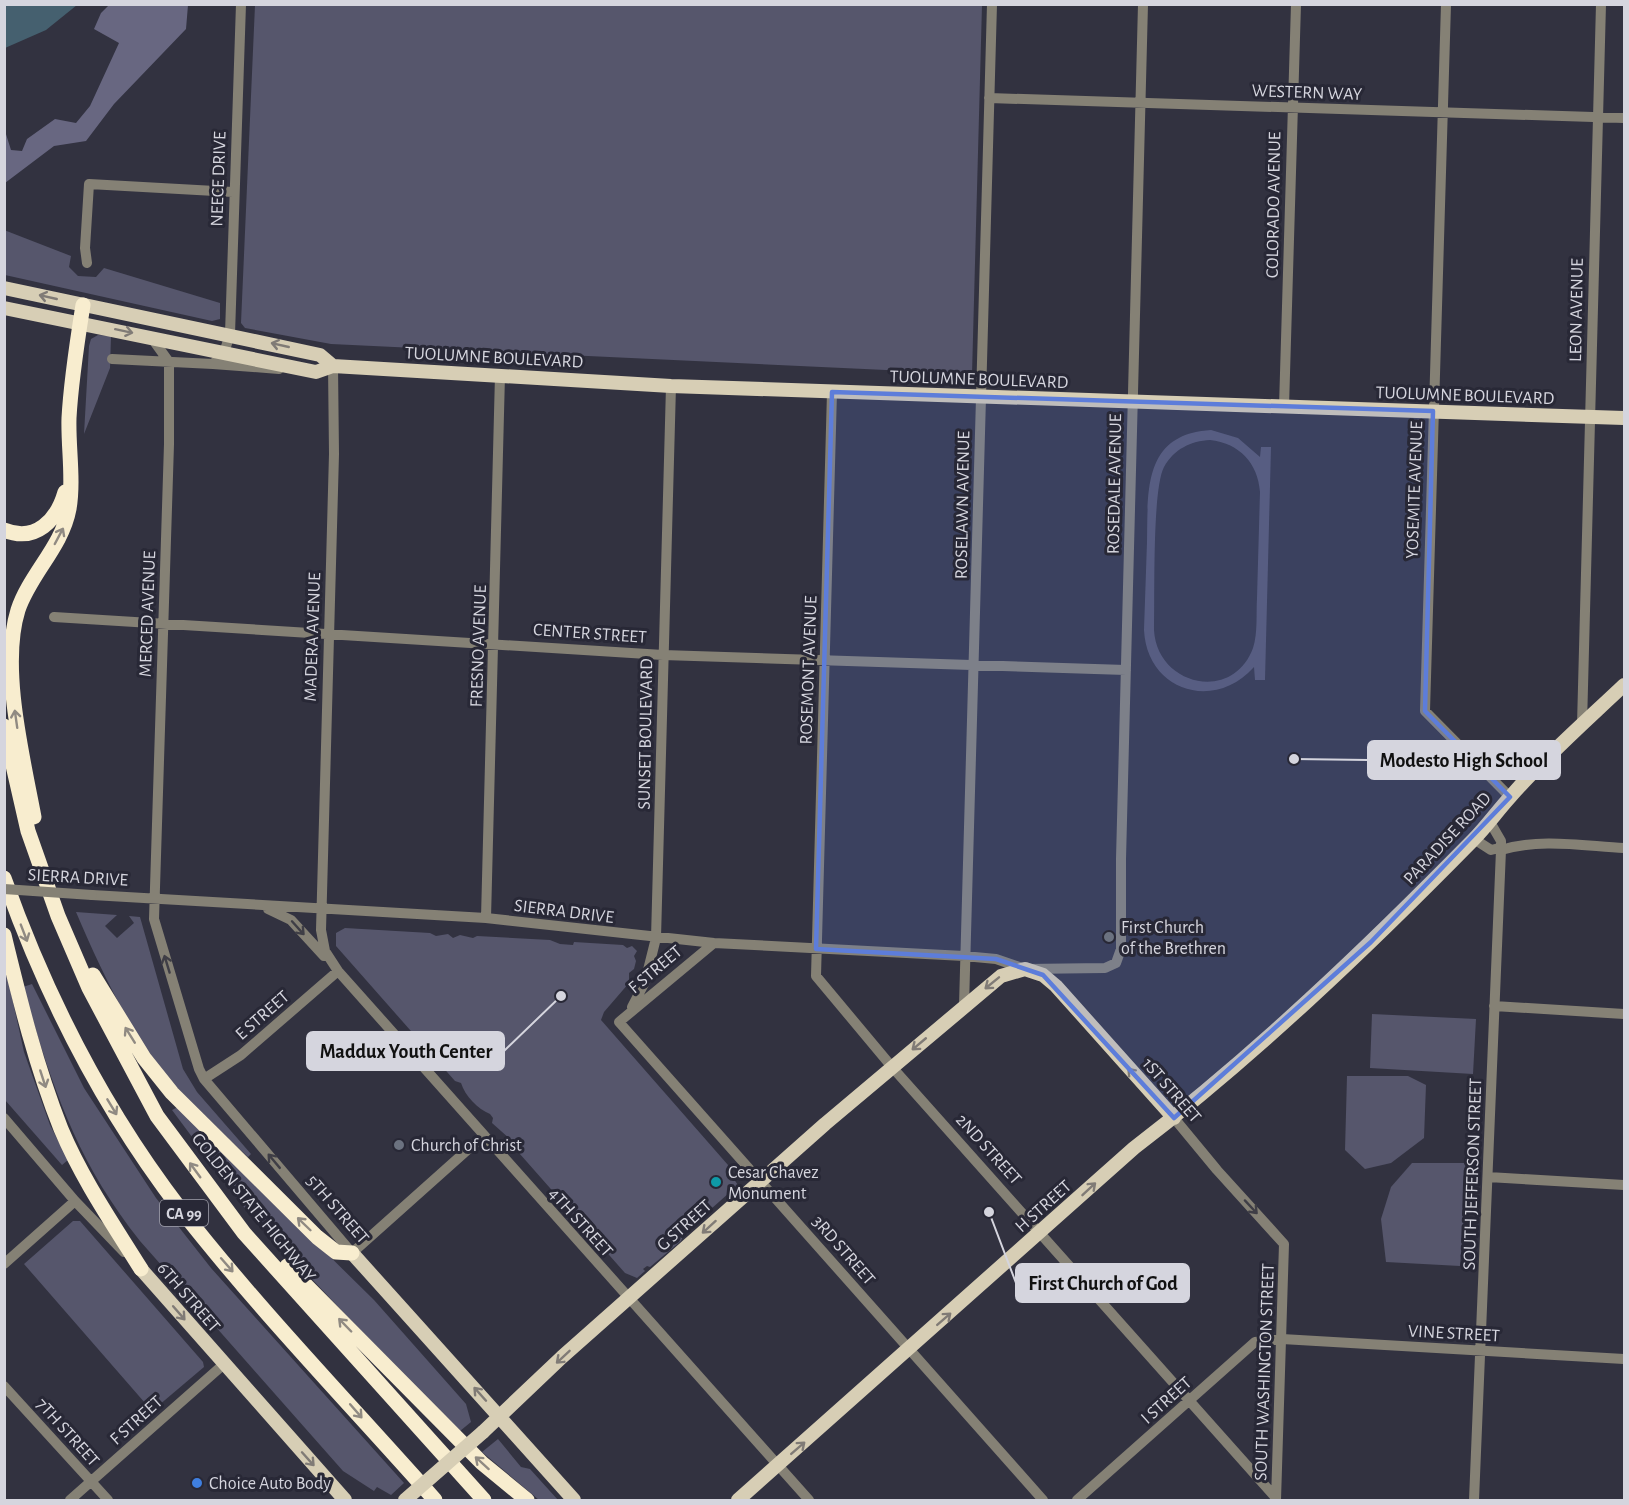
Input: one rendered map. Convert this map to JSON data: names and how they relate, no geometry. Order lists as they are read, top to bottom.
{
  "streets": {
    "highway": ["GOLDEN STATE HIGHWAY", "CA 99"],
    "main road": [
      "TUOLUMNE BOULEVARD",
      "PARADISE ROAD",
      "1ST STREET",
      "H STREET",
      "5TH STREET",
      "G STREET",
      "6TH STREET"
    ],
    "street": [
      "WESTERN WAY",
      "NEECE DRIVE",
      "COLORADO AVENUE",
      "LEON AVENUE",
      "ROSEDALE AVENUE",
      "YOSEMITE AVENUE",
      "ROSELAWN AVENUE",
      "MERCED AVENUE",
      "CENTER STREET",
      "MADERA AVENUE",
      "FRESNO AVENUE",
      "ROSEMONT AVENUE",
      "SUNSET BOULEVARD",
      "SIERRA DRIVE",
      "F STREET",
      "E STREET",
      "2ND STREET",
      "SOUTH JEFFERSON STREET",
      "4TH STREET",
      "3RD STREET",
      "VINE STREET",
      "SOUTH WASHINGTON STREET",
      "I STREET",
      "7TH STREET"
    ]
  },
  "crossings": [
    ["WESTERN WAY", "COLORADO AVENUE"],
    ["WESTERN WAY", "LEON AVENUE"],
    ["WESTERN WAY", "ROSEDALE AVENUE"],
    ["WESTERN WAY", "YOSEMITE AVENUE"],
    ["WESTERN WAY", "ROSELAWN AVENUE"],
    ["NEECE DRIVE", "TUOLUMNE BOULEVARD"],
    ["COLORADO AVENUE", "TUOLUMNE BOULEVARD"],
    ["LEON AVENUE", "TUOLUMNE BOULEVARD"],
    ["LEON AVENUE", "PARADISE ROAD"],
    ["TUOLUMNE BOULEVARD", "ROSEDALE AVENUE"],
    ["TUOLUMNE BOULEVARD", "YOSEMITE AVENUE"],
    ["TUOLUMNE BOULEVARD", "ROSELAWN AVENUE"],
    ["TUOLUMNE BOULEVARD", "MERCED AVENUE"],
    ["TUOLUMNE BOULEVARD", "MADERA AVENUE"],
    ["TUOLUMNE BOULEVARD", "FRESNO AVENUE"],
    ["TUOLUMNE BOULEVARD", "ROSEMONT AVENUE"],
    ["TUOLUMNE BOULEVARD", "SUNSET BOULEVARD"],
    ["ROSEDALE AVENUE", "CENTER STREET"],
    ["ROSEDALE AVENUE", "SIERRA DRIVE"],
    ["YOSEMITE AVENUE", "PARADISE ROAD"],
    ["ROSELAWN AVENUE", "CENTER STREET"],
    ["ROSELAWN AVENUE", "SIERRA DRIVE"],
    ["ROSELAWN AVENUE", "G STREET"],
    ["MERCED AVENUE", "CENTER STREET"],
    ["MERCED AVENUE", "SIERRA DRIVE"],
    ["MERCED AVENUE", "5TH STREET"],
    ["CENTER STREET", "MADERA AVENUE"],
    ["CENTER STREET", "FRESNO AVENUE"],
    ["CENTER STREET", "ROSEMONT AVENUE"],
    ["CENTER STREET", "SUNSET BOULEVARD"],
    ["MADERA AVENUE", "SIERRA DRIVE"],
    ["MADERA AVENUE", "4TH STREET"],
    ["FRESNO AVENUE", "SIERRA DRIVE"],
    ["ROSEMONT AVENUE", "SIERRA DRIVE"],
    ["ROSEMONT AVENUE", "2ND STREET"],
    ["SUNSET BOULEVARD", "SIERRA DRIVE"],
    ["PARADISE ROAD", "SOUTH JEFFERSON STREET"],
    ["PARADISE ROAD", "H STREET"],
    ["SIERRA DRIVE", "F STREET"],
    ["SIERRA DRIVE", "1ST STREET"],
    ["SIERRA DRIVE", "2ND STREET"],
    ["SIERRA DRIVE", "5TH STREET"],
    ["SIERRA DRIVE", "4TH STREET"],
    ["SIERRA DRIVE", "G STREET"],
    ["F STREET", "3RD STREET"],
    ["F STREET", "6TH STREET"],
    ["F STREET", "7TH STREET"],
    ["E STREET", "5TH STREET"],
    ["E STREET", "4TH STREET"],
    ["1ST STREET", "H STREET"],
    ["1ST STREET", "G STREET"],
    ["1ST STREET", "SOUTH WASHINGTON STREET"],
    ["2ND STREET", "H STREET"],
    ["2ND STREET", "G STREET"],
    ["2ND STREET", "SOUTH WASHINGTON STREET"],
    ["2ND STREET", "I STREET"],
    ["SOUTH JEFFERSON STREET", "VINE STREET"],
    ["H STREET", "4TH STREET"],
    ["H STREET", "3RD STREET"],
    ["5TH STREET", "G STREET"],
    ["4TH STREET", "G STREET"],
    ["G STREET", "3RD STREET"],
    ["VINE STREET", "SOUTH WASHINGTON STREET"],
    ["VINE STREET", "I STREET"],
    ["SOUTH WASHINGTON STREET", "I STREET"]
  ],
  "one_way": [
    "H STREET",
    "5TH STREET",
    "G STREET",
    "6TH STREET"
  ],
  "places": [
    "Modesto High School",
    "First Church of the Brethren",
    "Maddux Youth Center",
    "Church of Christ",
    "Cesar Chavez Monument",
    "First Church of God",
    "Choice Auto Body"
  ]
}
